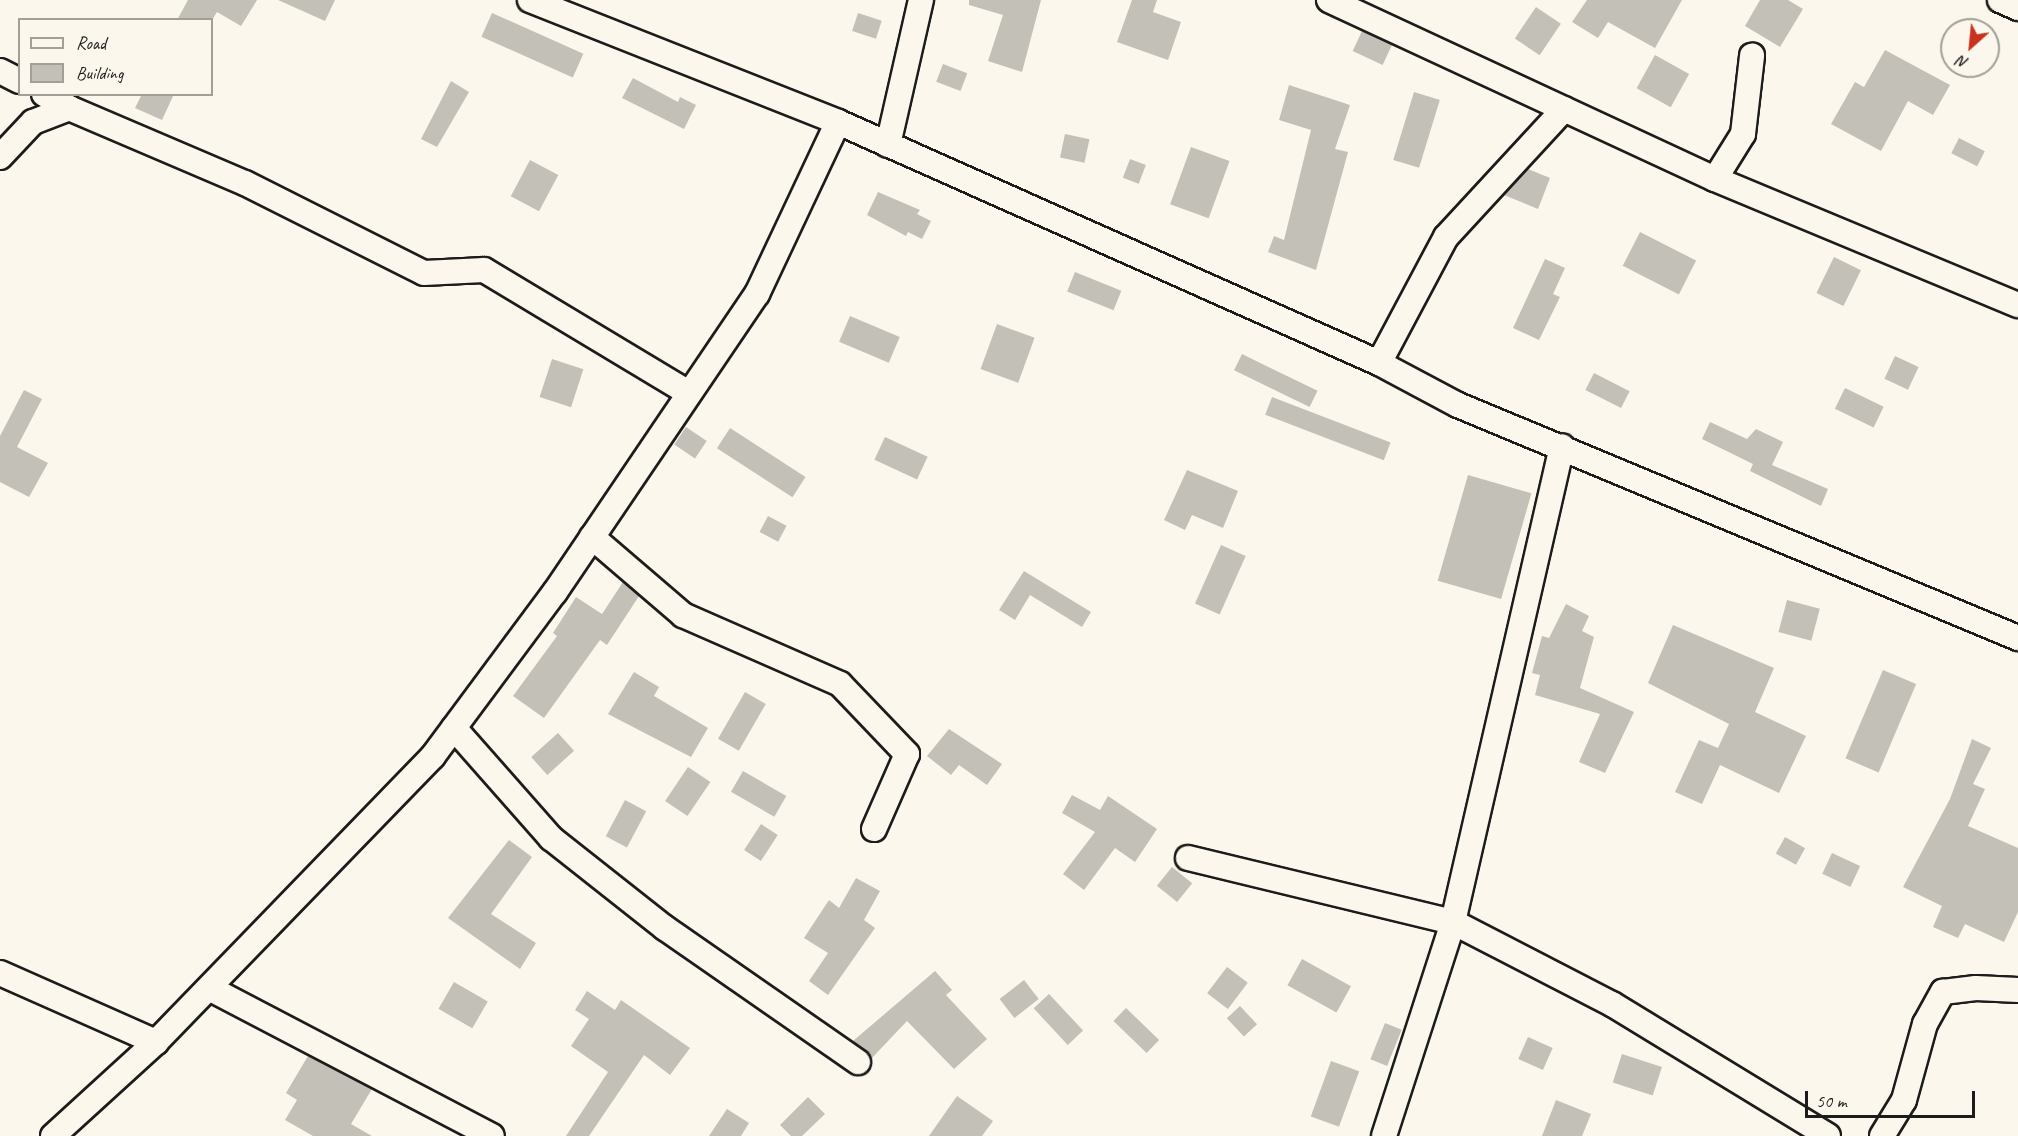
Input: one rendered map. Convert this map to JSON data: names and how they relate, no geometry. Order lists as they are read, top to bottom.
{
  "legend": ["Road", "Building"],
  "scale_bar": "50 m",
  "north": "bottom left"
}
